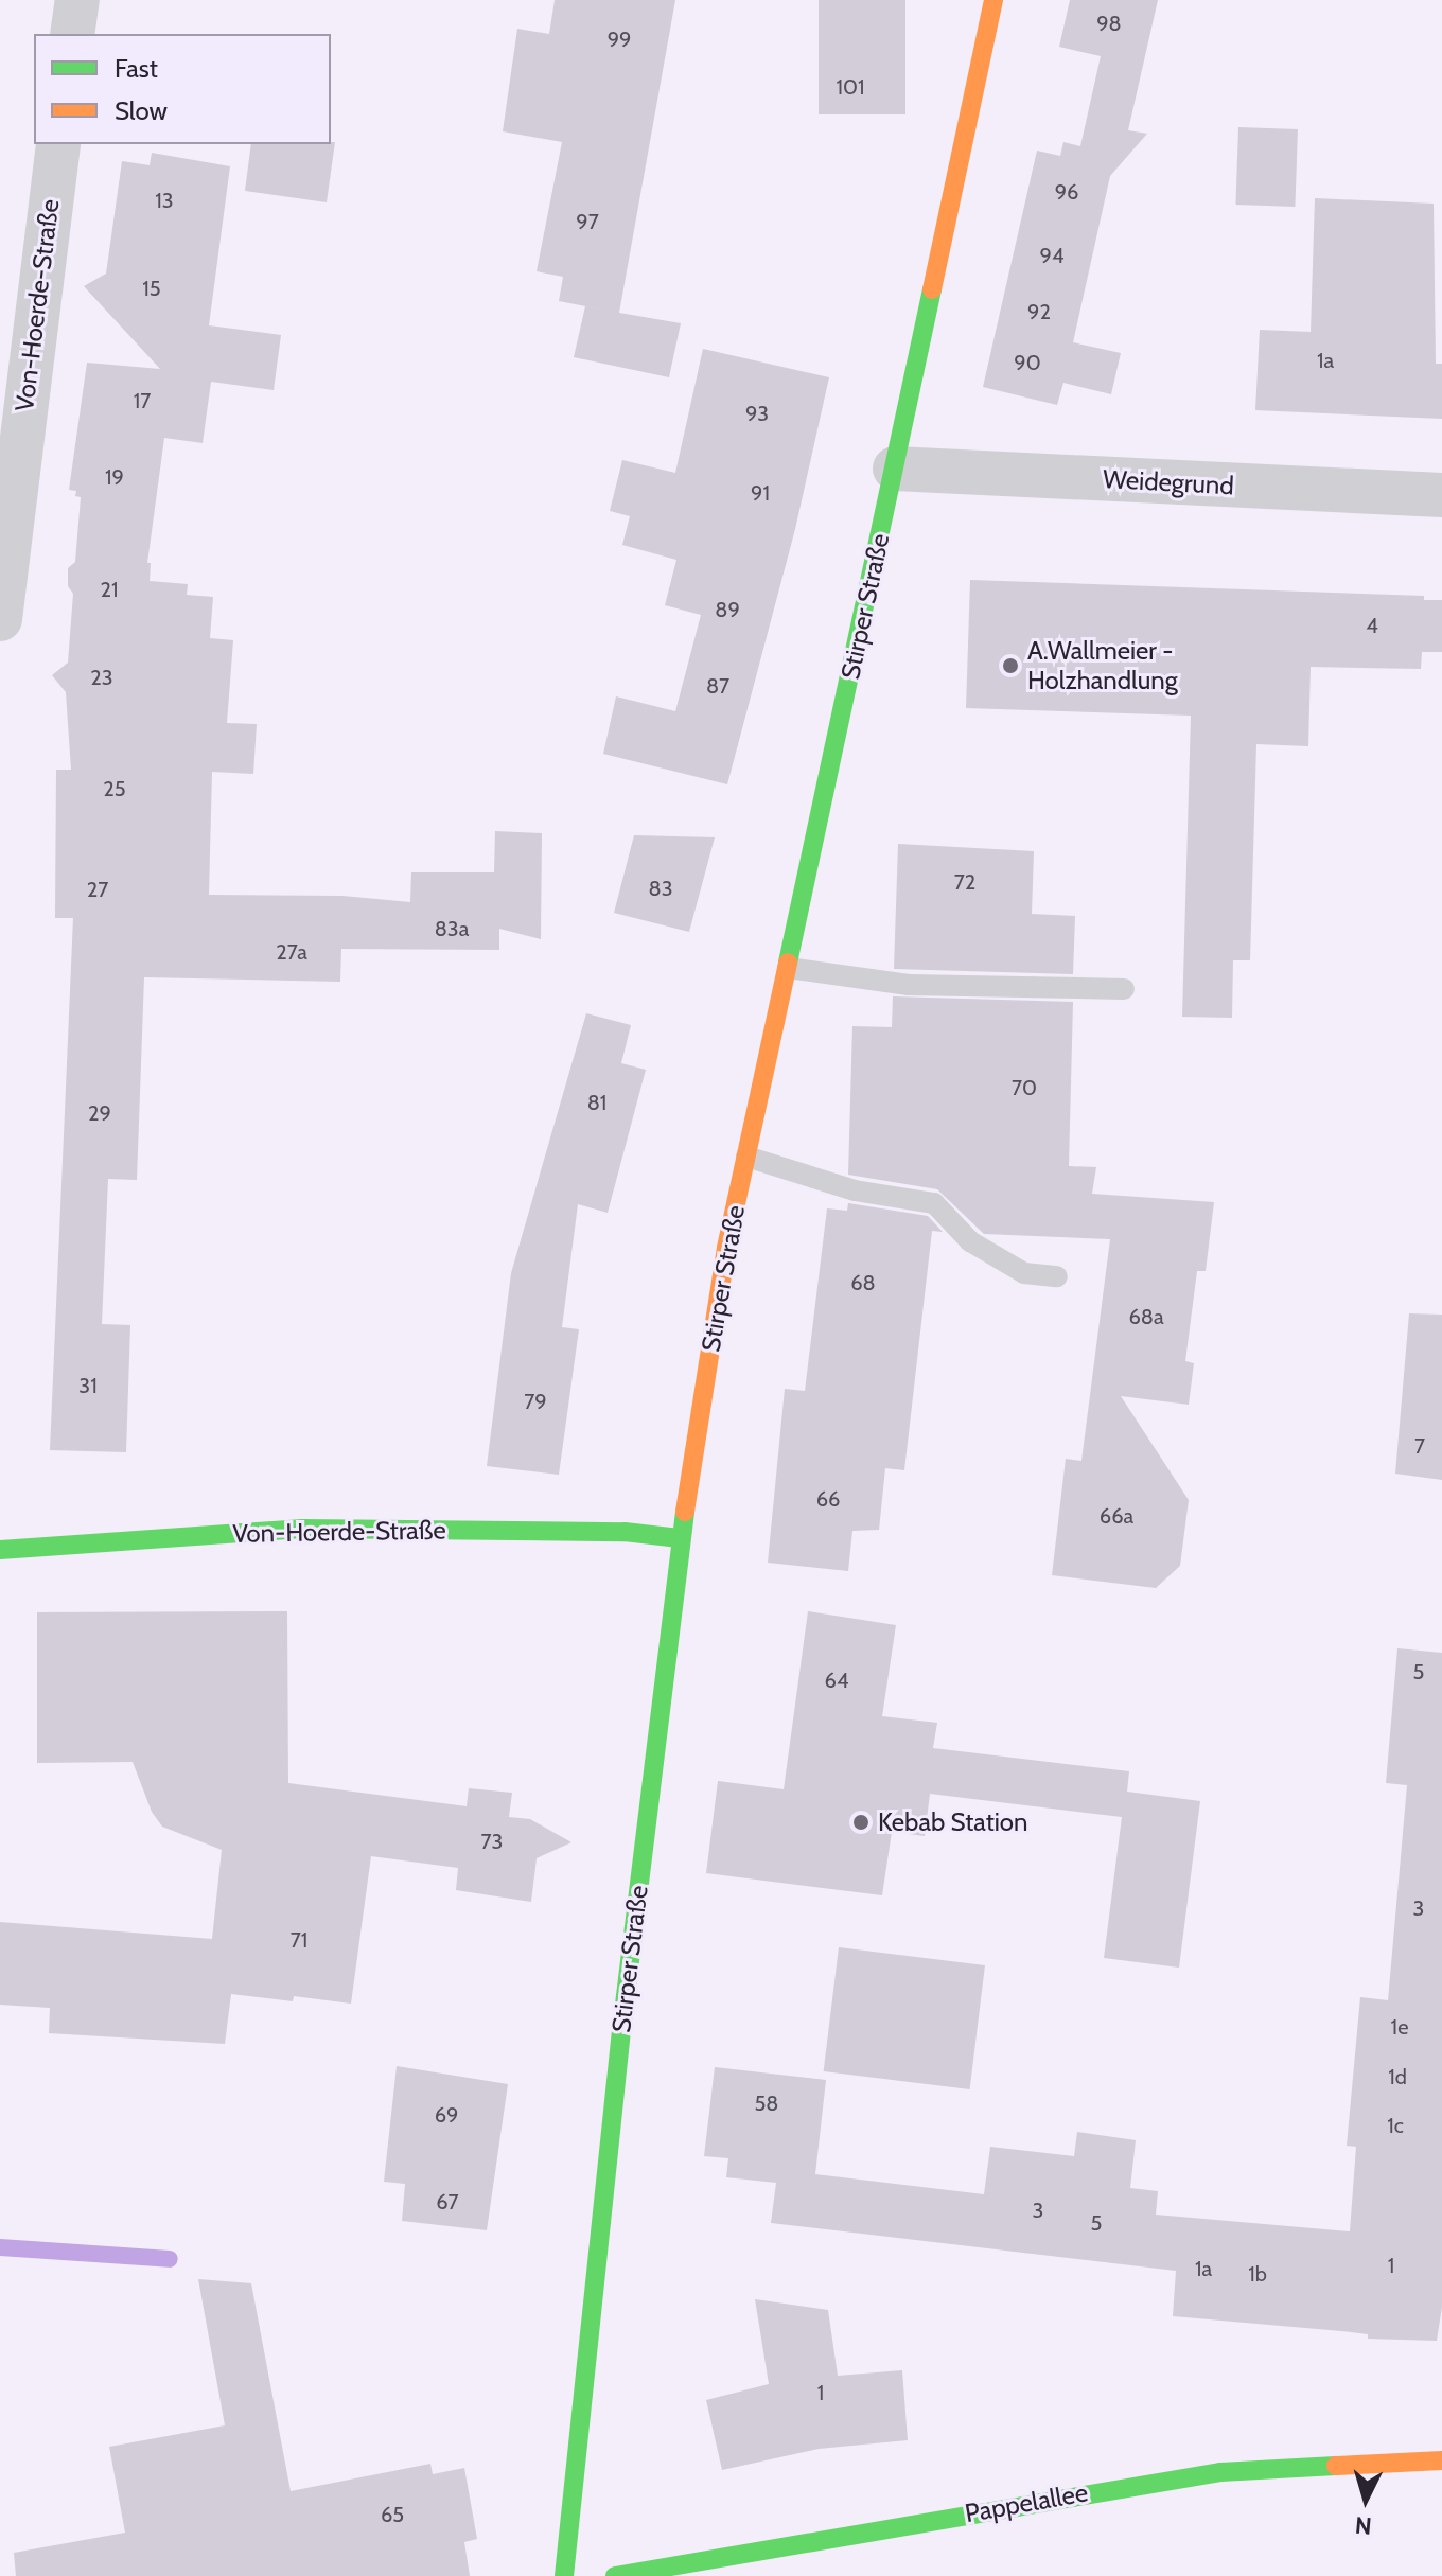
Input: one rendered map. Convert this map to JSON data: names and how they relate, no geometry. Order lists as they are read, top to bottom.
{
  "streets": {
    "main road": ["Von-Hoerde-Straße", "Stirper Straße", "Pappelallee"],
    "street": ["Weidegrund"]
  },
  "crossings": [
    ["Von-Hoerde-Straße", "Stirper Straße"],
    ["Weidegrund", "Stirper Straße"]
  ],
  "places": ["A.Wallmeier - Holzhandlung", "Kebab Station"],
  "house_numbers": [
    "98",
    "99",
    "101",
    "96",
    "13",
    "97",
    "94",
    "15",
    "92",
    "1a",
    "90",
    "17",
    "93",
    "19",
    "91",
    "21",
    "89",
    "4",
    "23",
    "87",
    "25",
    "72",
    "83",
    "27",
    "83a",
    "27a",
    "70",
    "81",
    "29",
    "68",
    "68a",
    "31",
    "79",
    "7",
    "66",
    "66a",
    "5",
    "64",
    "73",
    "3",
    "71",
    "1e",
    "1d",
    "58",
    "69",
    "1c",
    "67",
    "3",
    "5",
    "1",
    "1a",
    "1b",
    "1",
    "65"
  ],
  "legend": ["Fast", "Slow"],
  "north": "bottom"
}
